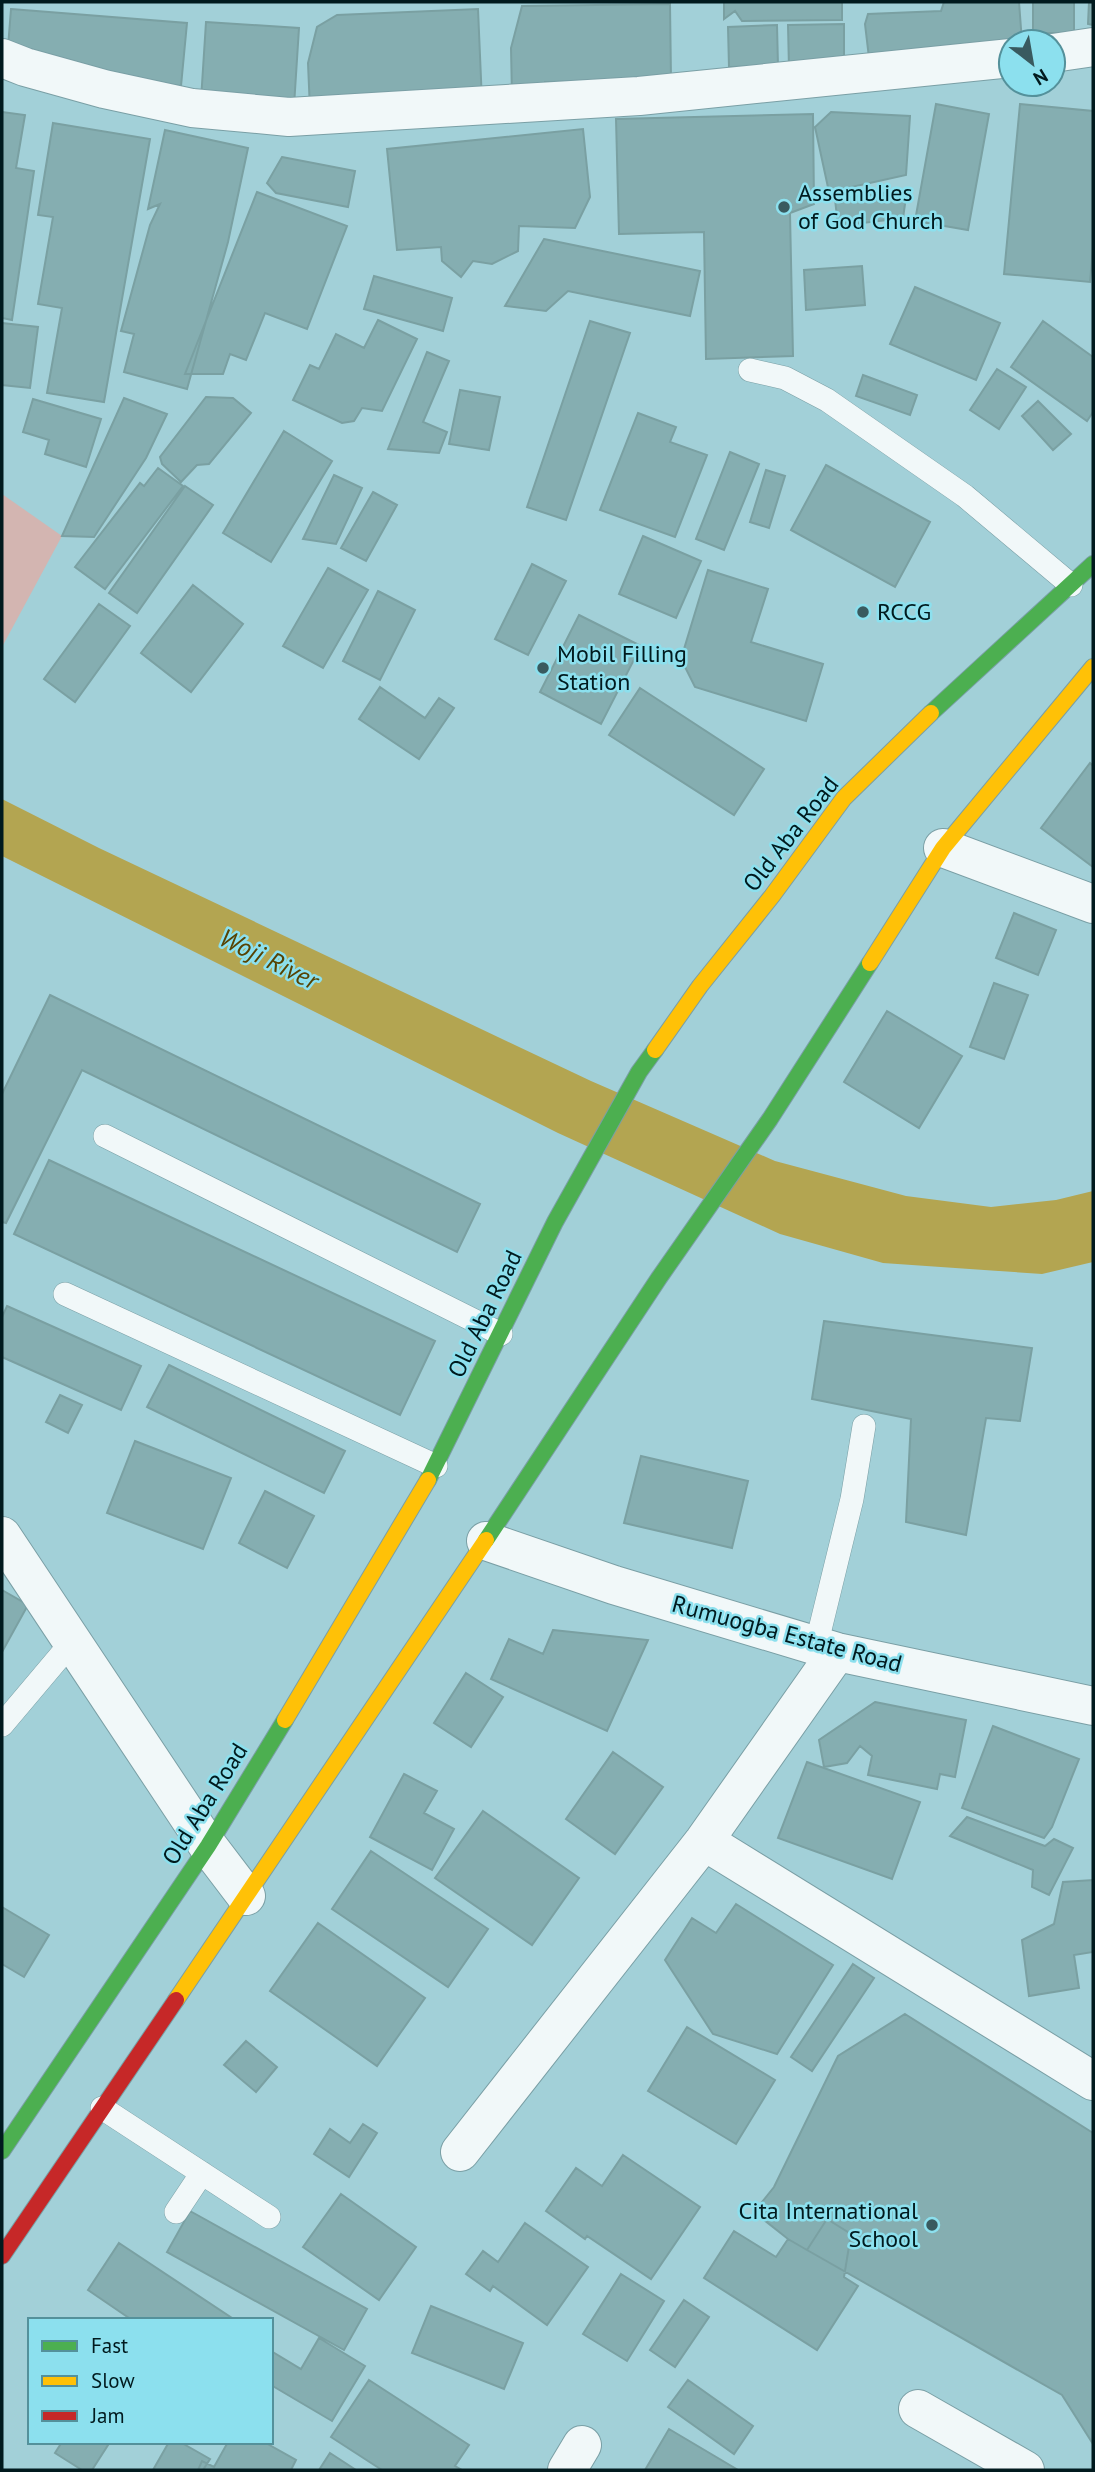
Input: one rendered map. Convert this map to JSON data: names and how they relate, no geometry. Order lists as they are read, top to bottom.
{
  "streets": {
    "main road": ["Old Aba Road"],
    "street": ["Rumuogba Estate Road"]
  },
  "water": ["Woji River"],
  "places": [
    "Assemblies of God Church",
    "RCCG",
    "Mobil Filling Station",
    "Cita International School"
  ],
  "legend": ["Fast", "Slow", "Jam"],
  "north": "bottom right"
}
